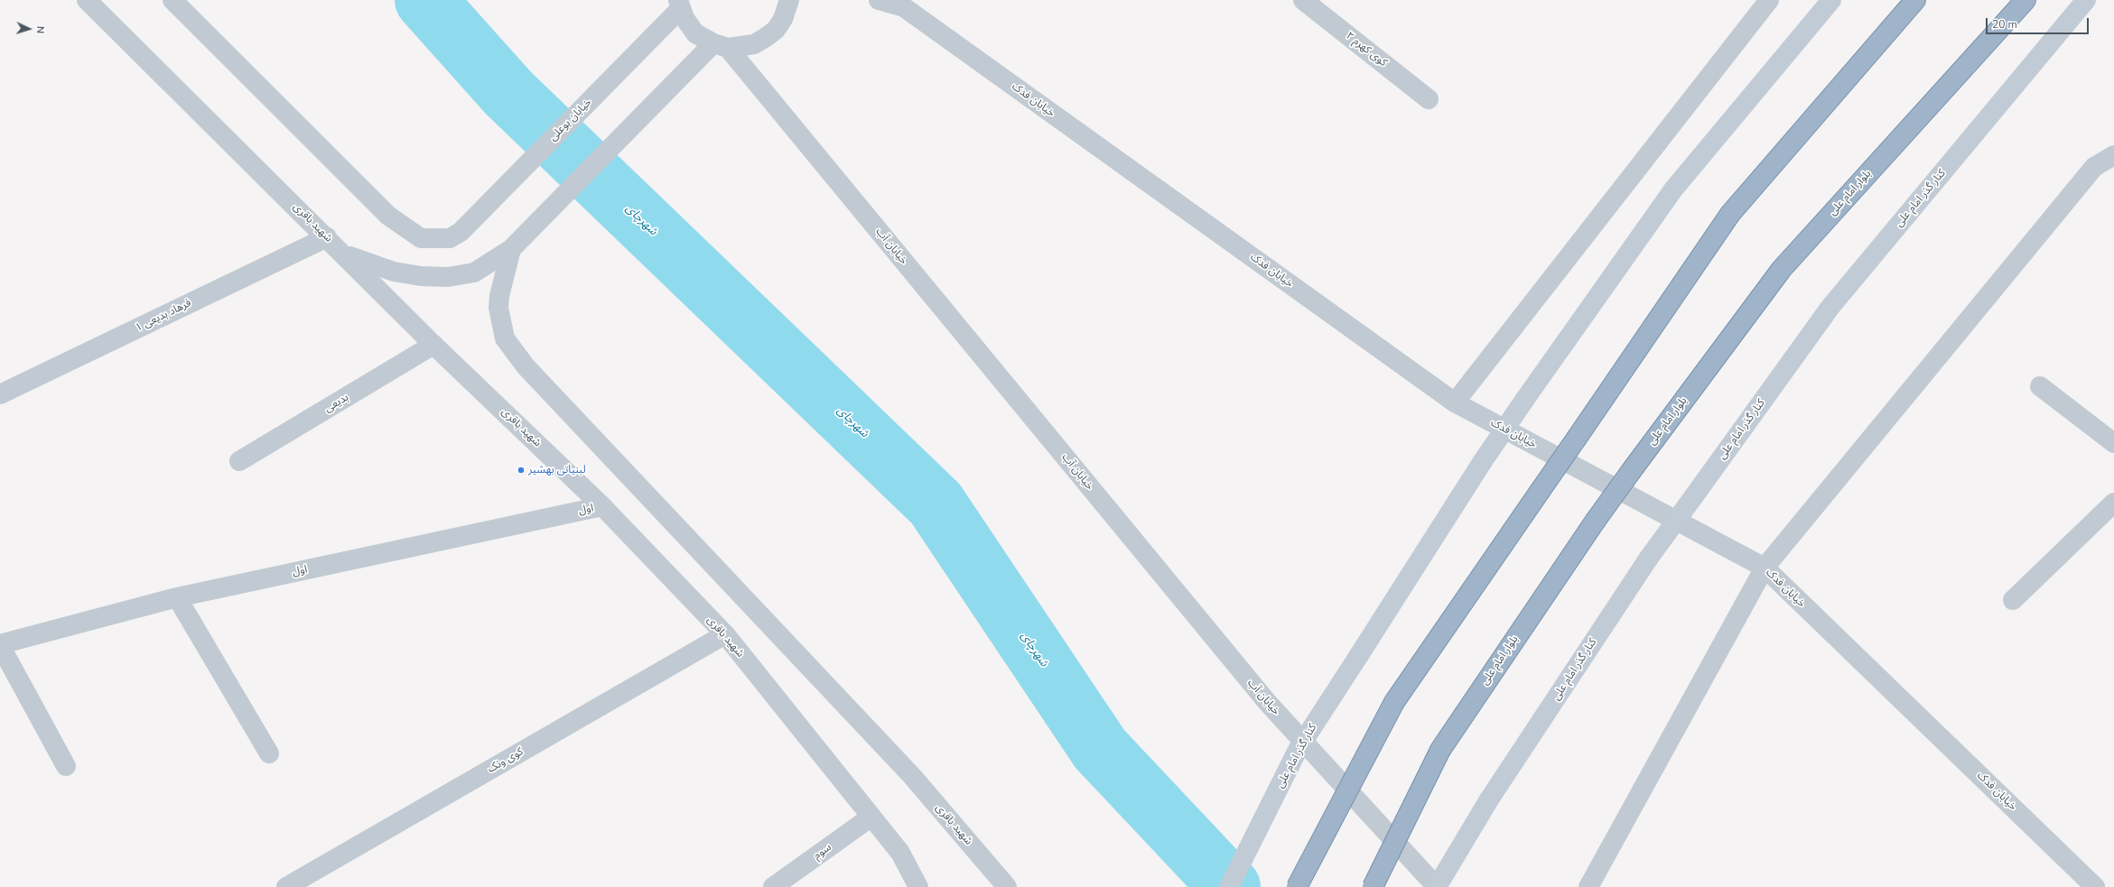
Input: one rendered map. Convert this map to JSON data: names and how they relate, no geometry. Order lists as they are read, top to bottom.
{
  "streets": {
    "highway": ["بلوار امام علی"],
    "main road": ["کنار گذر امام علی"],
    "street": [
      "کوی کهرم ۲",
      "خیابان فدک",
      "خیابان بوعلی",
      "شهید باقری",
      "خیابان آب",
      "فرهاد بدیعی ۱",
      "بدیعی",
      "اول",
      "کوی ونک",
      "سوم"
    ]
  },
  "crossings": [
    ["خیابان بوعلی", "خیابان آب"],
    ["کنار گذر امام علی", "خیابان آب"],
    ["شهید باقری", "فرهاد بدیعی ۱"],
    ["شهید باقری", "بدیعی"],
    ["شهید باقری", "اول"],
    ["شهید باقری", "کوی ونک"],
    ["شهید باقری", "سوم"]
  ],
  "water": ["شهرچای"],
  "places": ["لبنیاتی بهشیر"],
  "scale_bar": "20 m",
  "north": "right"
}
